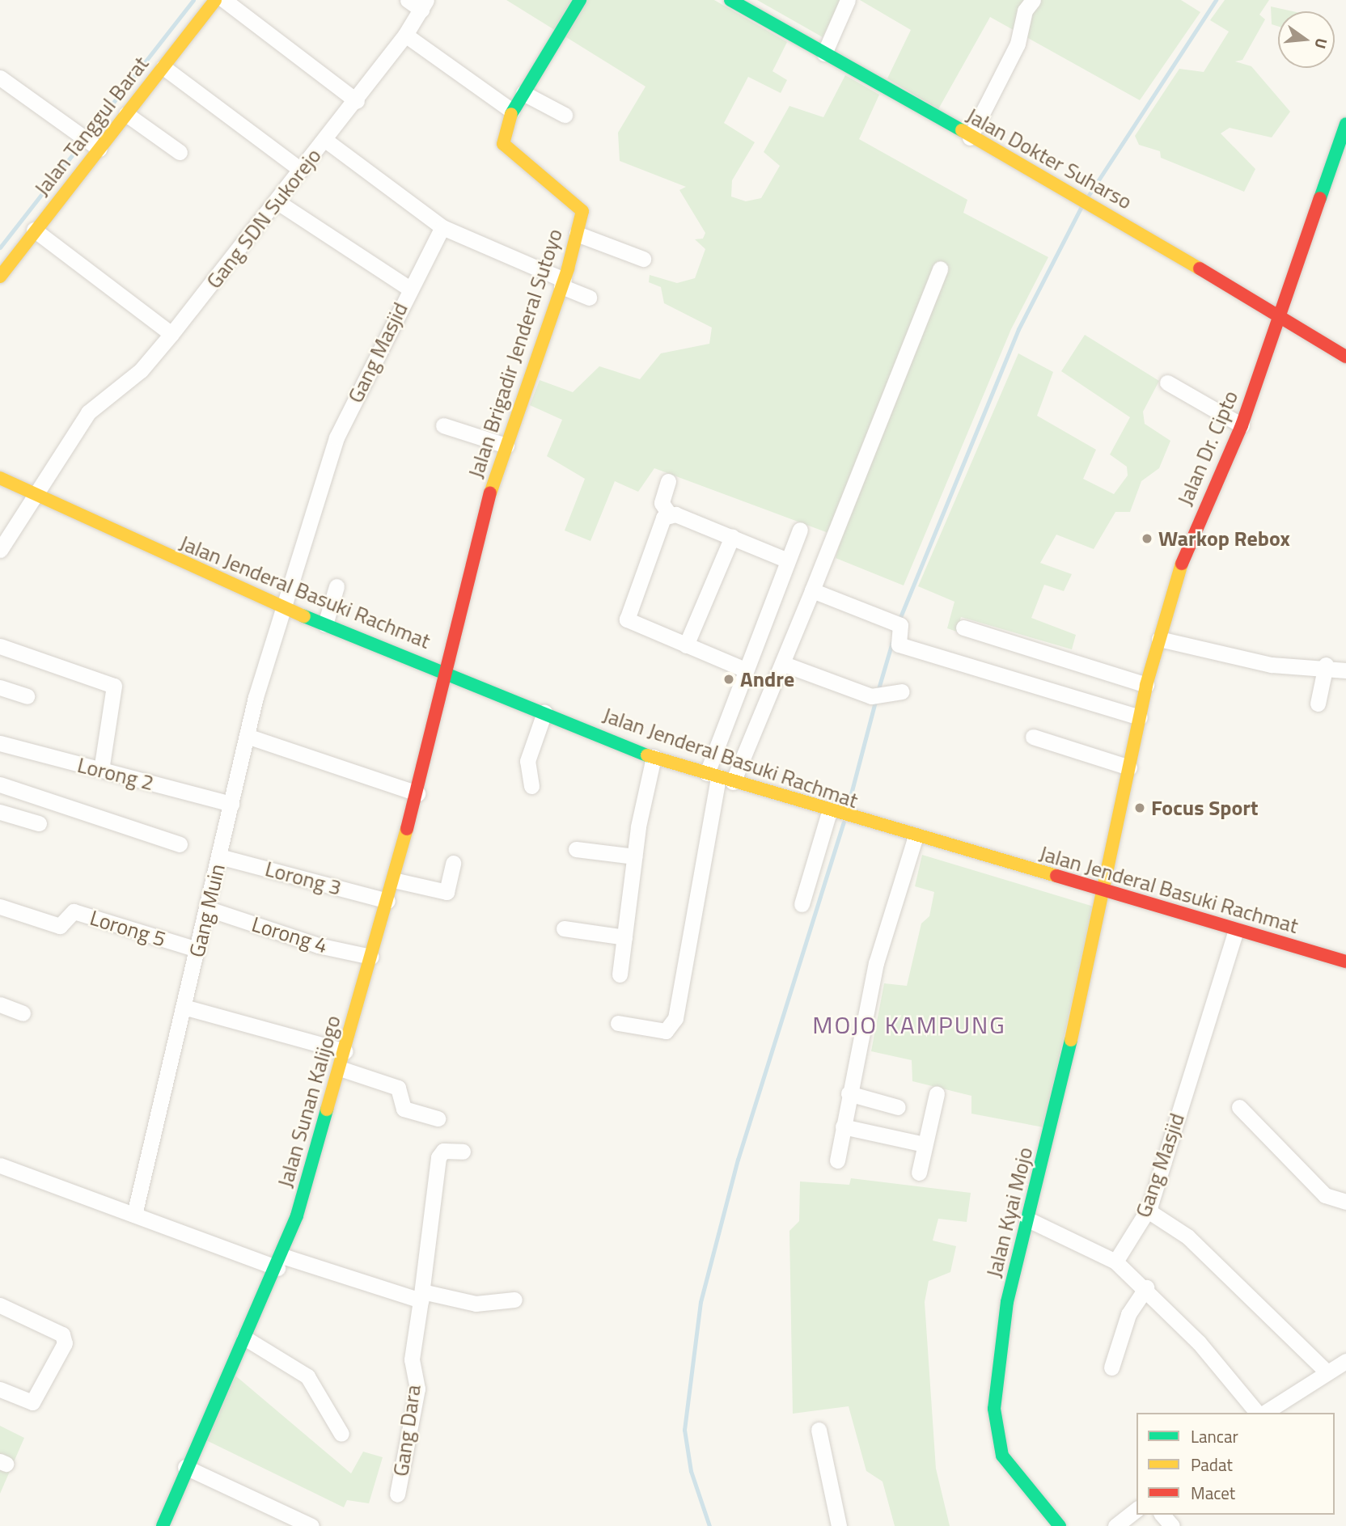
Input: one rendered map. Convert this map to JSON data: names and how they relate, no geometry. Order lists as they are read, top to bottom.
{
  "streets": {
    "street": [
      "Jalan Tanggul Barat",
      "Jalan Dokter Suharso",
      "Gang SDN Sukorejo",
      "Gang Masjid",
      "Jalan Brigadir Jenderal Sutoyo",
      "Jalan Dr. Cipto",
      "Jalan Jenderal Basuki Rachmat",
      "Lorong 2",
      "Lorong 3",
      "Gang Muin",
      "Lorong 5",
      "Lorong 4",
      "Jalan Sunan Kalijogo",
      "Jalan Kyai Mojo",
      "Gang Dara"
    ]
  },
  "crossings": [
    ["Jalan Dokter Suharso", "Jalan Dr. Cipto"],
    ["Gang SDN Sukorejo", "Jalan Jenderal Basuki Rachmat"],
    ["Gang Masjid", "Jalan Jenderal Basuki Rachmat"],
    ["Gang Masjid", "Gang Muin"],
    ["Jalan Brigadir Jenderal Sutoyo", "Jalan Jenderal Basuki Rachmat"],
    ["Jalan Brigadir Jenderal Sutoyo", "Jalan Sunan Kalijogo"],
    ["Jalan Dr. Cipto", "Jalan Jenderal Basuki Rachmat"],
    ["Jalan Dr. Cipto", "Jalan Kyai Mojo"],
    ["Jalan Jenderal Basuki Rachmat", "Gang Muin"],
    ["Jalan Jenderal Basuki Rachmat", "Jalan Sunan Kalijogo"],
    ["Jalan Jenderal Basuki Rachmat", "Jalan Kyai Mojo"],
    ["Lorong 2", "Gang Muin"],
    ["Lorong 3", "Gang Muin"],
    ["Lorong 3", "Jalan Sunan Kalijogo"],
    ["Gang Muin", "Lorong 5"],
    ["Gang Muin", "Lorong 4"],
    ["Lorong 4", "Jalan Sunan Kalijogo"]
  ],
  "districts": ["MOJO KAMPUNG"],
  "places": ["Warkop Rebox", "Andre", "Focus Sport"],
  "legend": ["Lancar", "Padat", "Macet"],
  "north": "right"
}
